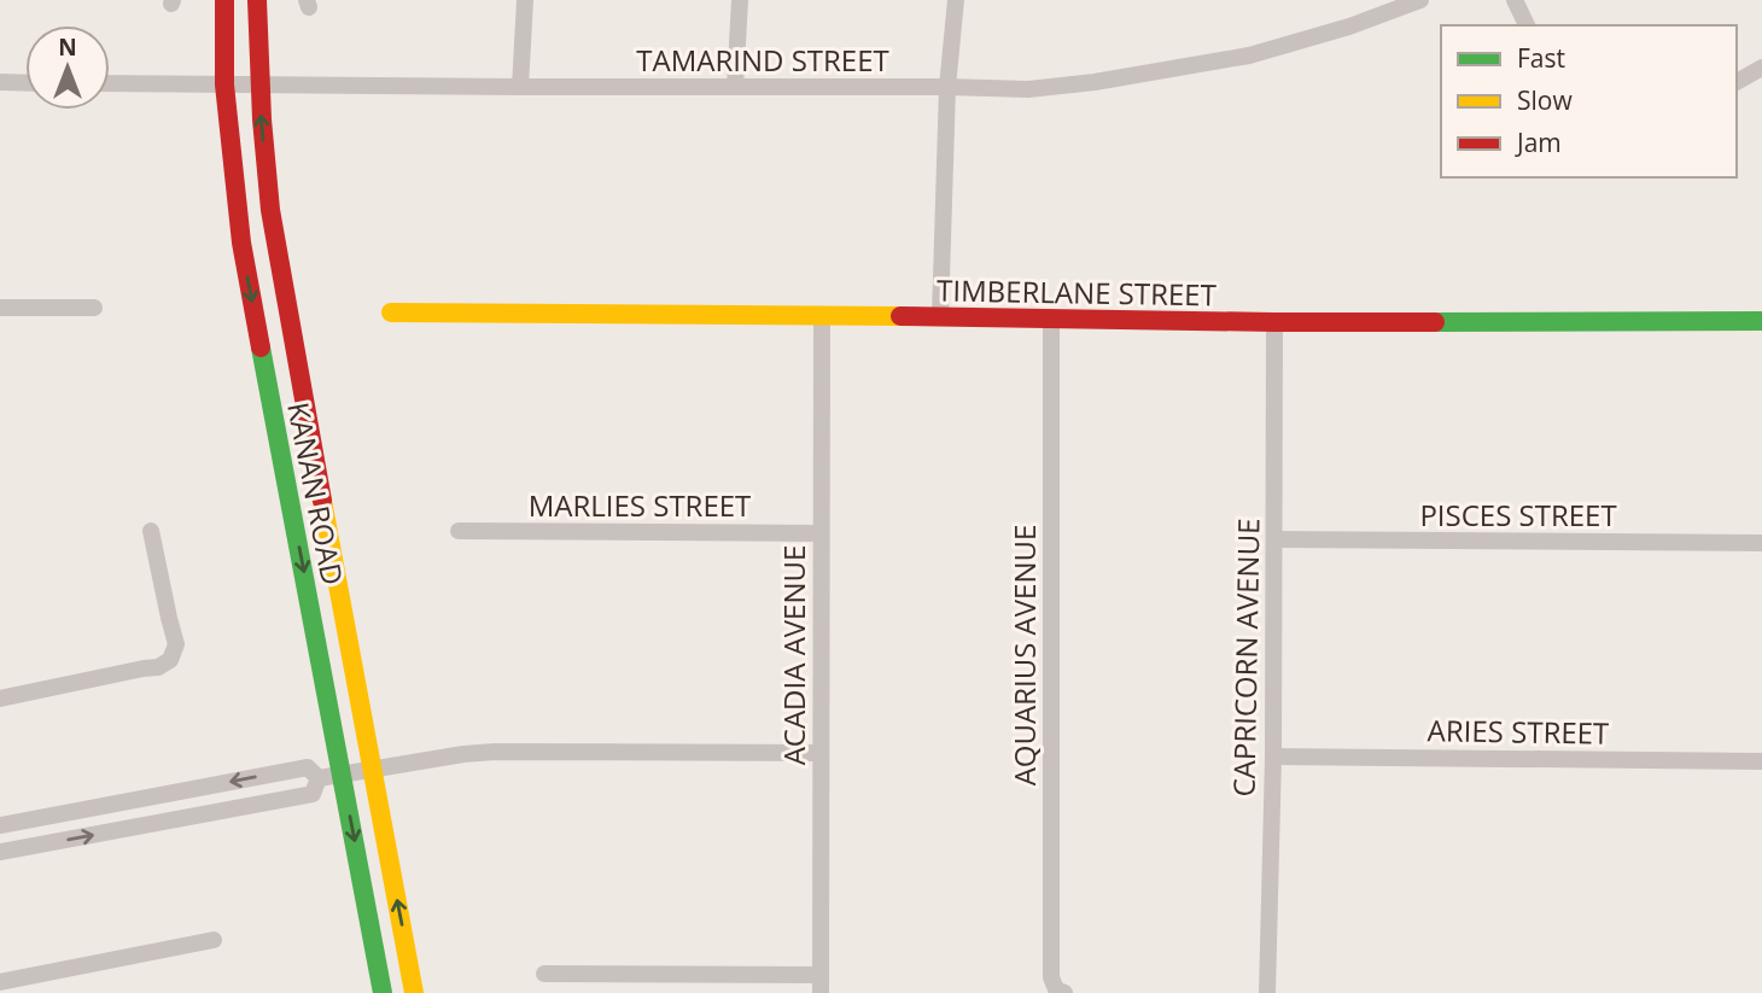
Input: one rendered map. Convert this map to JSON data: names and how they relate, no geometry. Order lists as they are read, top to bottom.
{
  "streets": {
    "main road": ["TIMBERLANE STREET", "KANAN ROAD"],
    "street": [
      "TAMARIND STREET",
      "MARLIES STREET",
      "PISCES STREET",
      "ACADIA AVENUE",
      "AQUARIUS AVENUE",
      "CAPRICORN AVENUE",
      "ARIES STREET"
    ]
  },
  "crossings": [
    ["TAMARIND STREET", "KANAN ROAD"],
    ["TIMBERLANE STREET", "ACADIA AVENUE"],
    ["TIMBERLANE STREET", "AQUARIUS AVENUE"],
    ["TIMBERLANE STREET", "CAPRICORN AVENUE"],
    ["MARLIES STREET", "ACADIA AVENUE"],
    ["PISCES STREET", "CAPRICORN AVENUE"],
    ["CAPRICORN AVENUE", "ARIES STREET"]
  ],
  "legend": ["Fast", "Slow", "Jam"],
  "north": "top"
}
